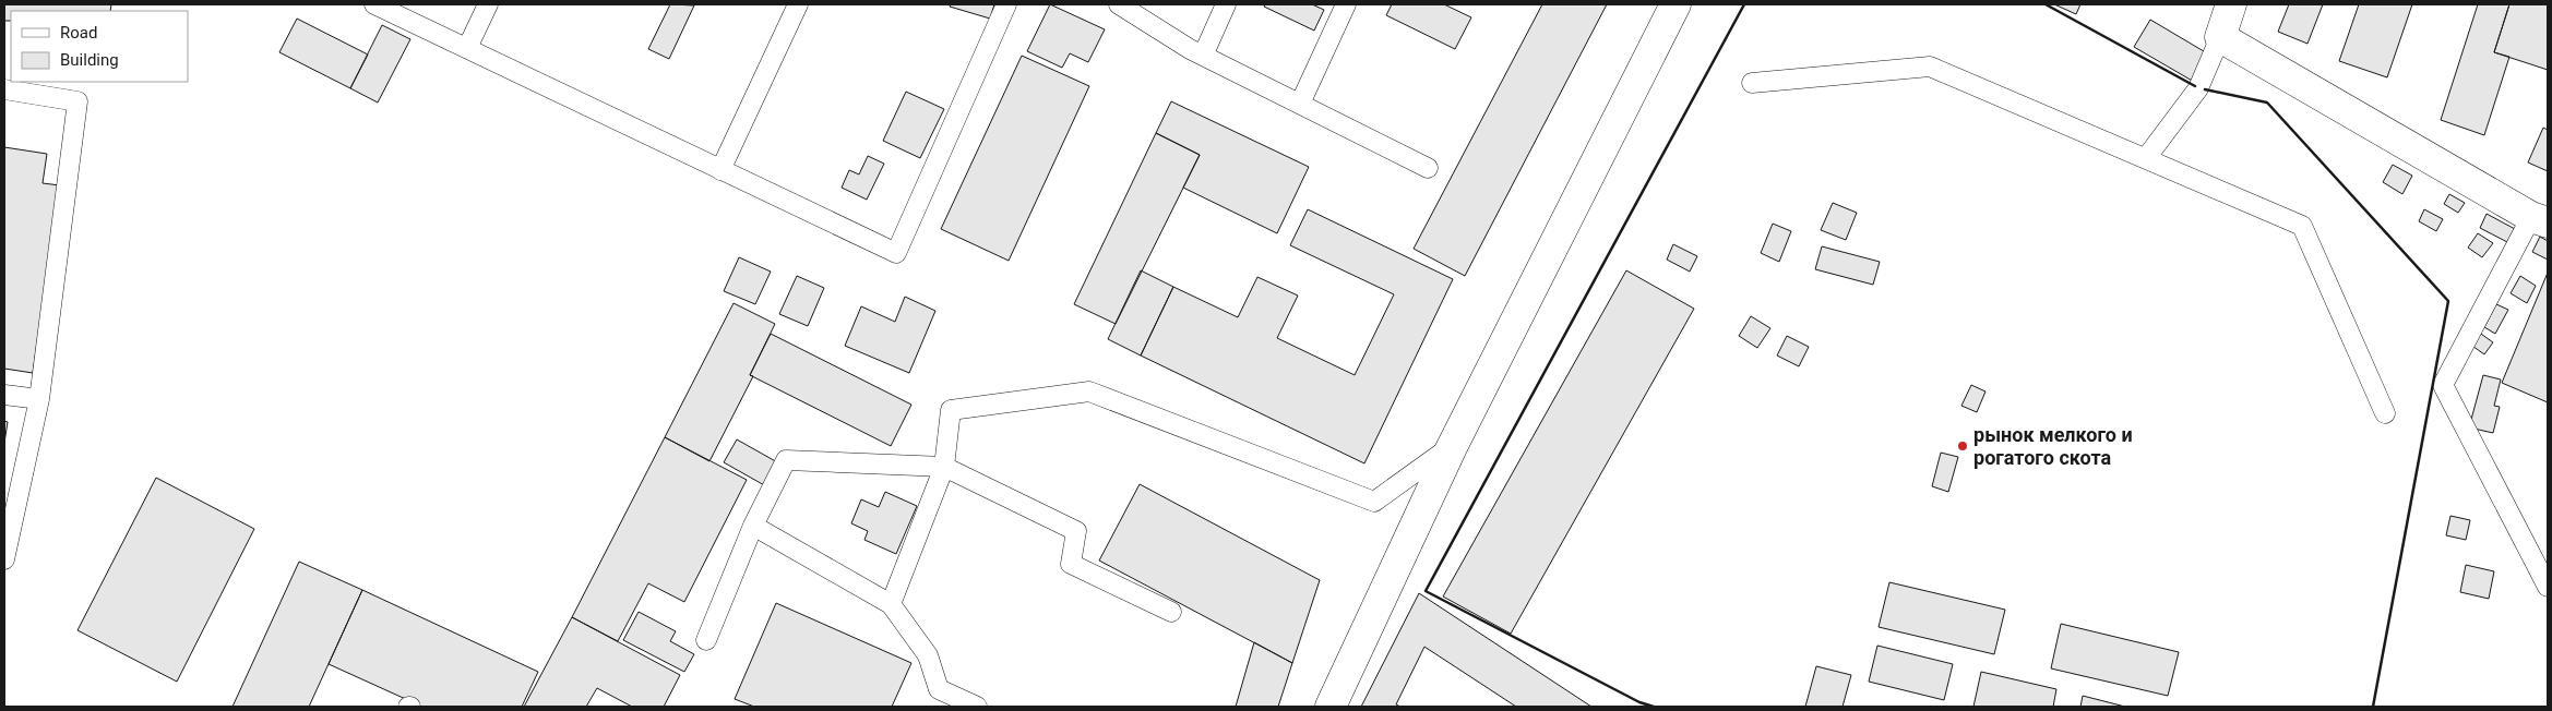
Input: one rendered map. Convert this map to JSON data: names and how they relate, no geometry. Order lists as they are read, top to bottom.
{
  "places": ["рынок мелкого и рогатого скота"],
  "legend": ["Road", "Building"]
}
